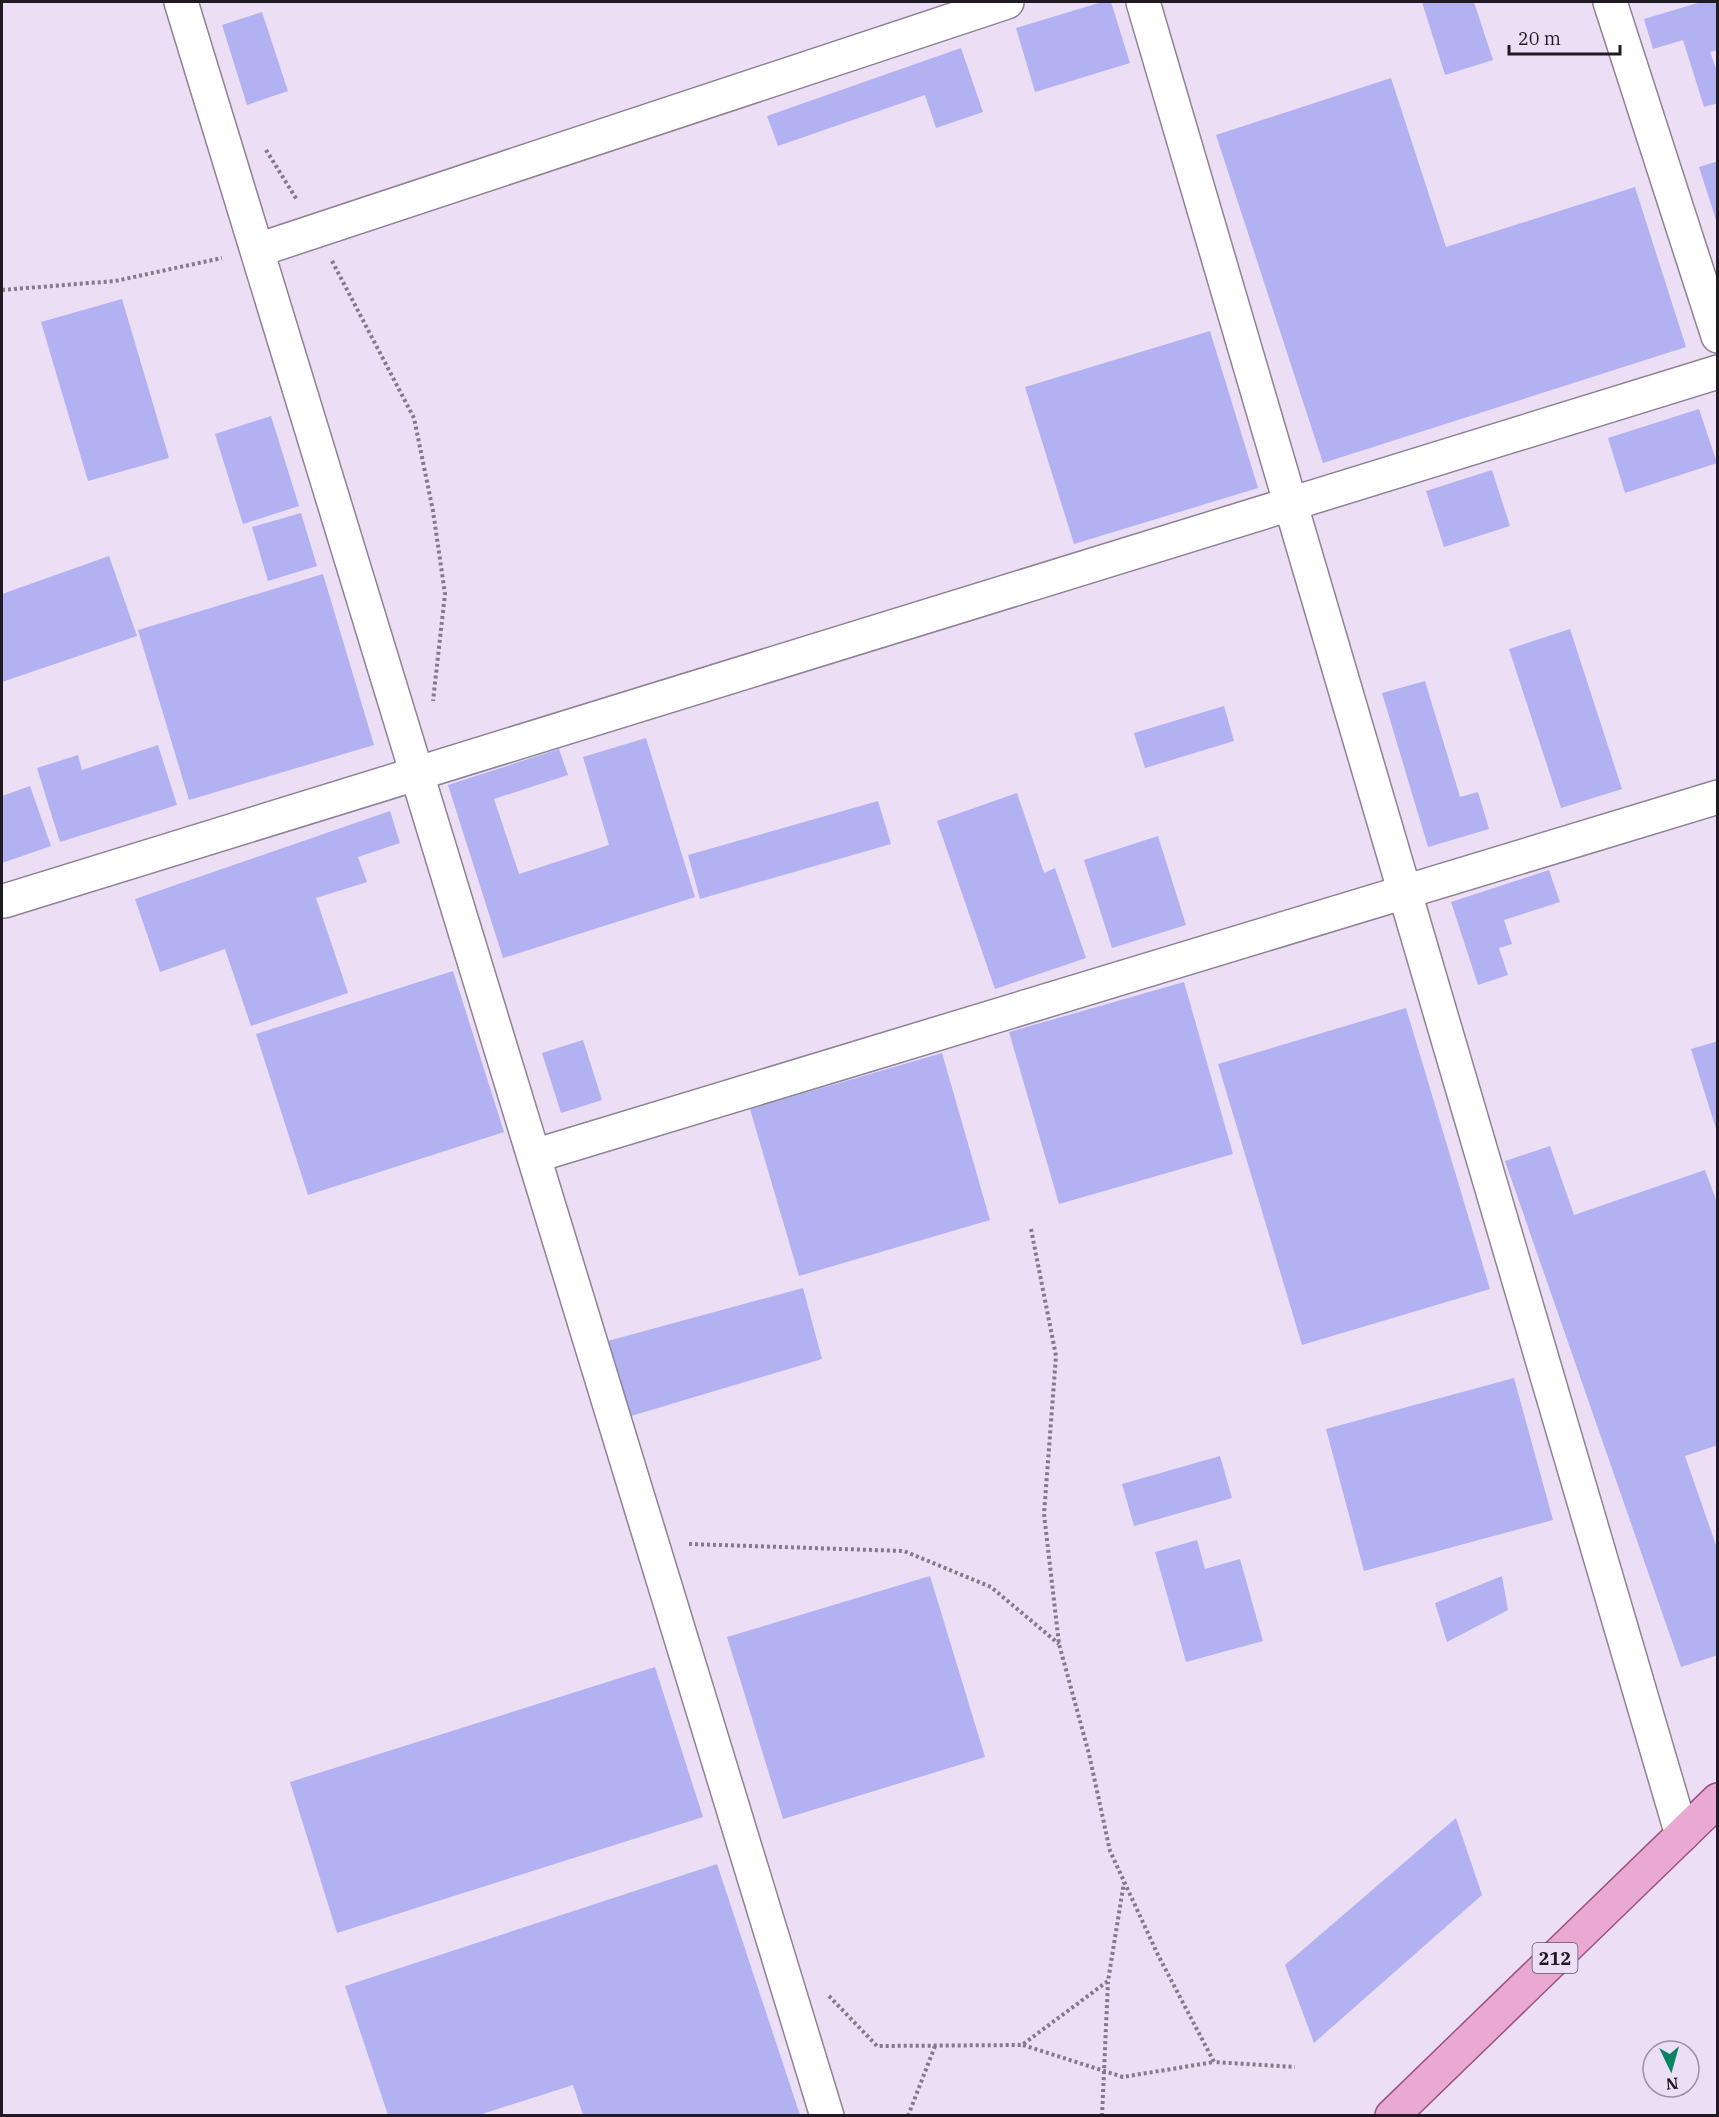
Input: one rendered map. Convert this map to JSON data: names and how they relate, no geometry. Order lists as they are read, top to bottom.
{
  "streets": {
    "main road": ["212"]
  },
  "scale_bar": "20 m",
  "north": "bottom"
}
